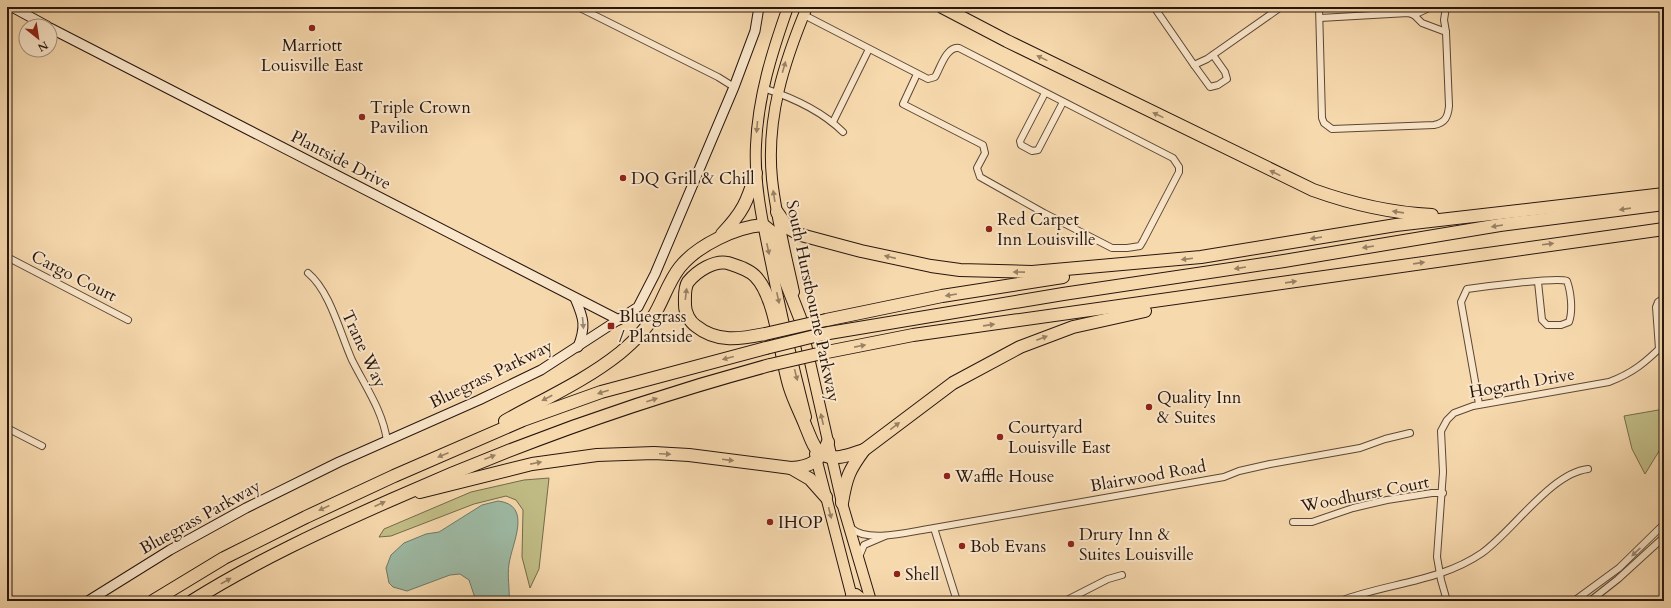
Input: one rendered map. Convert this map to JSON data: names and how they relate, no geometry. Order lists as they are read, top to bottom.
{
  "streets": {
    "main road": ["South Hurstbourne Parkway"],
    "street": [
      "Plantside Drive",
      "Cargo Court",
      "Trane Way",
      "Bluegrass Parkway",
      "Hogarth Drive",
      "Blairwood Road",
      "Woodhurst Court"
    ]
  },
  "crossings": [
    ["Plantside Drive", "Bluegrass Parkway"],
    ["Trane Way", "Bluegrass Parkway"],
    ["Hogarth Drive", "Woodhurst Court"]
  ],
  "places": {
    "other": [
      "Marriott Louisville East",
      "Triple Crown Pavilion",
      "DQ Grill & Chill",
      "Red Carpet Inn Louisville",
      "Quality Inn & Suites",
      "Courtyard Louisville East",
      "Waffle House",
      "IHOP",
      "Drury Inn & Suites Louisville",
      "Bob Evans",
      "Shell"
    ],
    "transit": ["Bluegrass / Plantside"]
  },
  "north": "bottom right"
}
